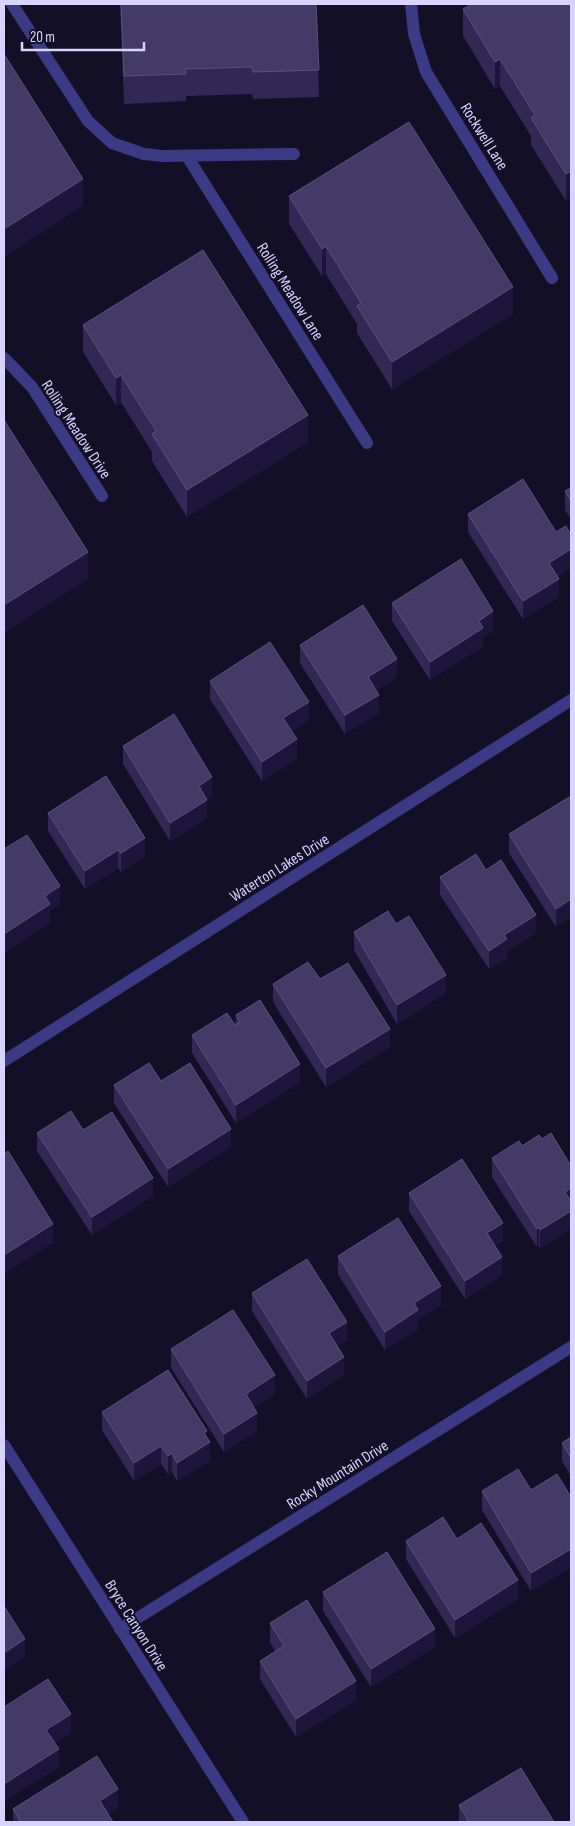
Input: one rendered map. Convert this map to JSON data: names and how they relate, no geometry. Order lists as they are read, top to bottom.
{
  "streets": {
    "street": [
      "Rockwell Lane",
      "Rolling Meadow Lane",
      "Rolling Meadow Drive",
      "Waterton Lakes Drive",
      "Rocky Mountain Drive",
      "Bryce Canyon Drive"
    ]
  },
  "crossings": [
    ["Rocky Mountain Drive", "Bryce Canyon Drive"]
  ],
  "scale_bar": "20 m"
}
